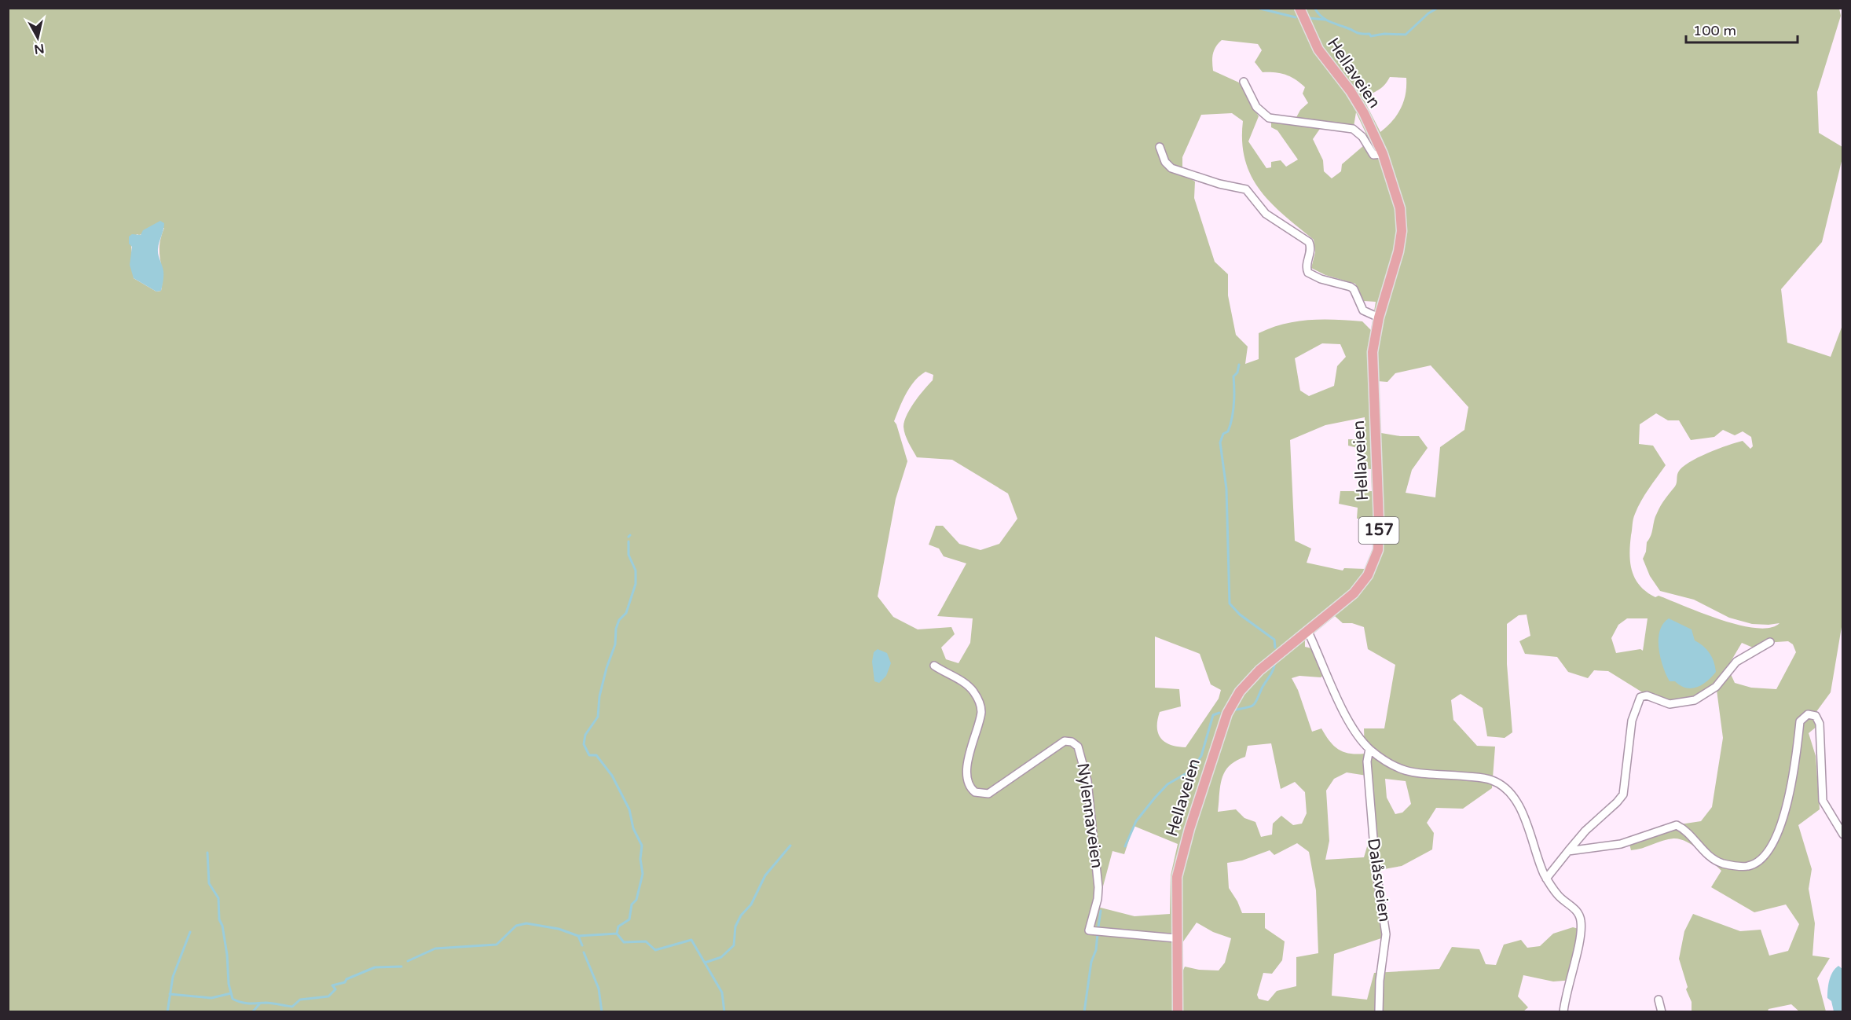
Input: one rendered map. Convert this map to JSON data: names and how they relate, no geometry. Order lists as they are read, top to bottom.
{
  "streets": {
    "main road": ["Hellaveien", "157"],
    "street": ["Nylennaveien", "Dalåsveien"]
  },
  "crossings": [
    ["Hellaveien", "Nylennaveien"]
  ],
  "scale_bar": "100 m",
  "north": "bottom"
}
